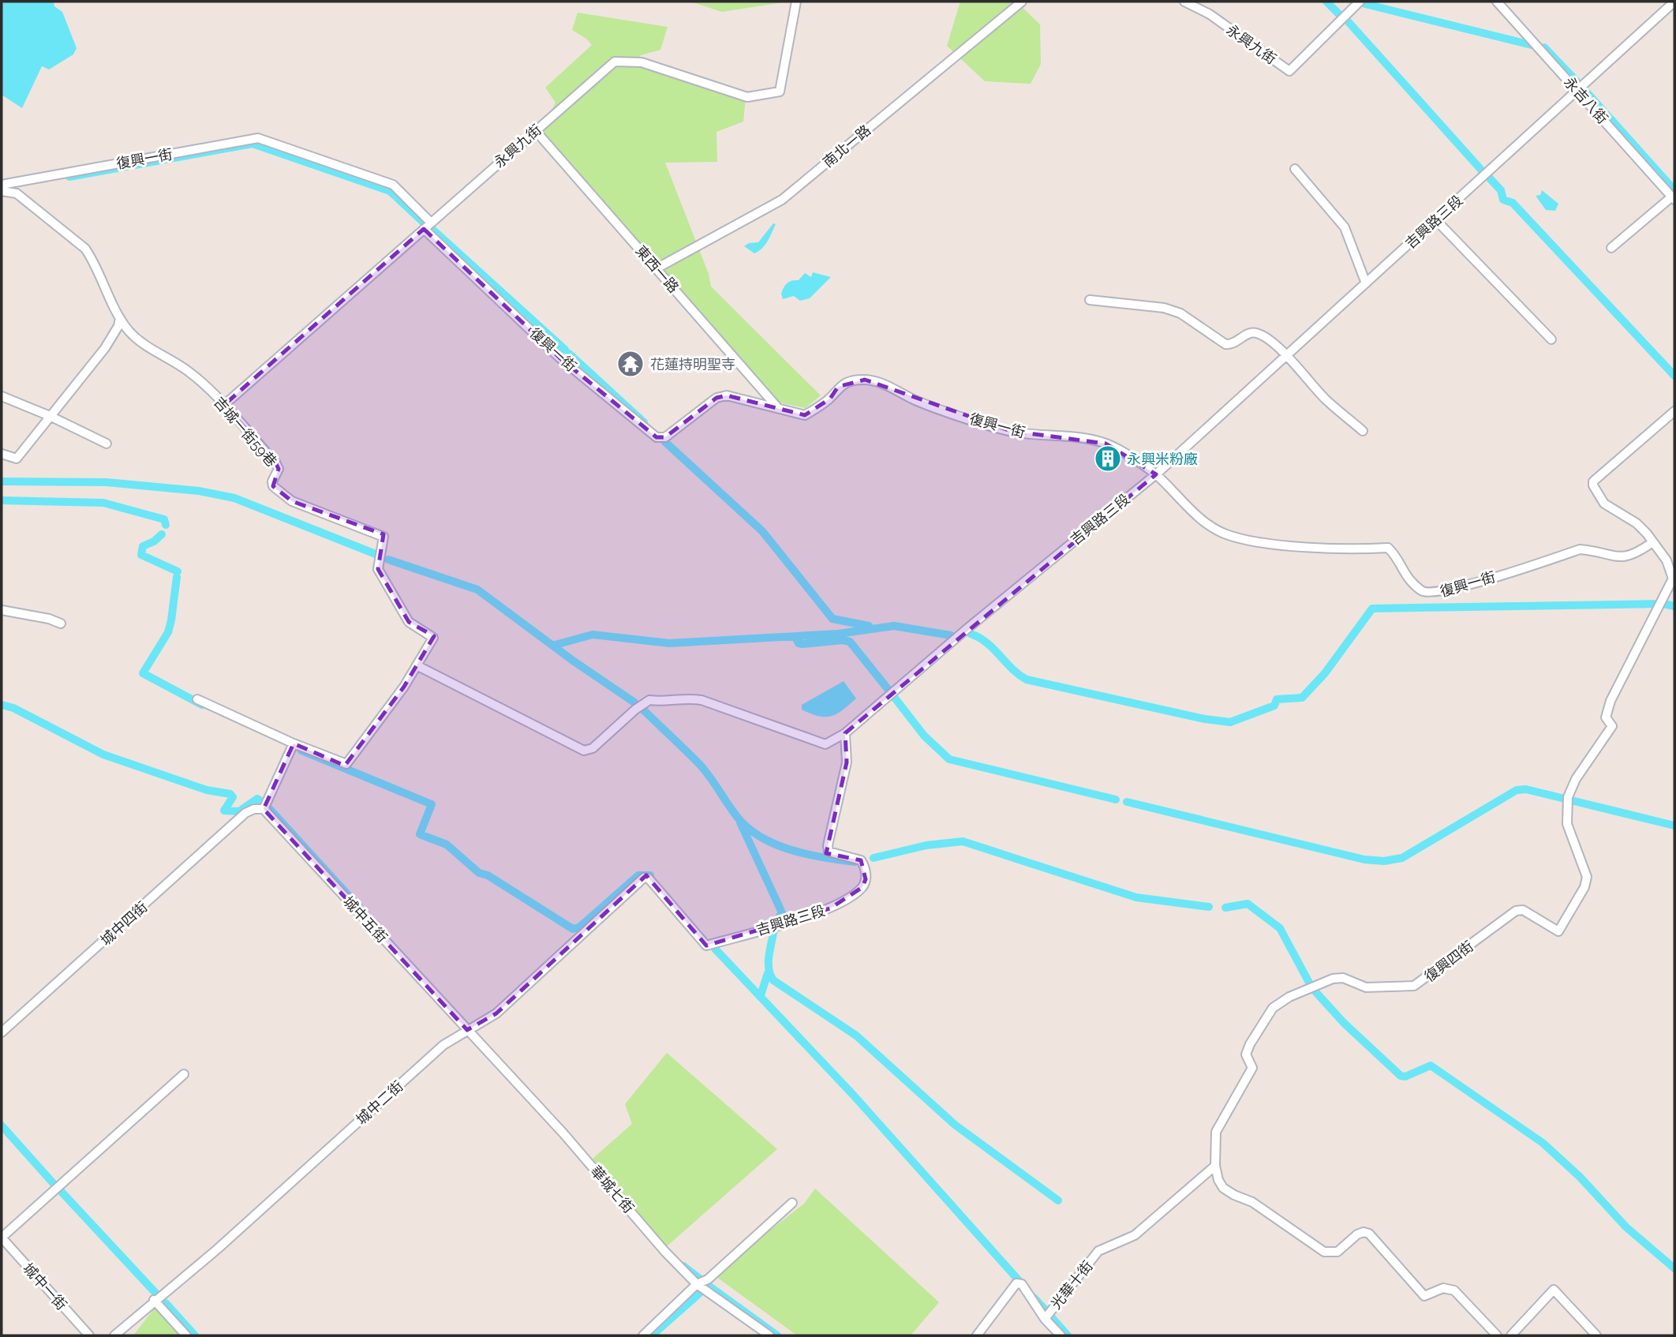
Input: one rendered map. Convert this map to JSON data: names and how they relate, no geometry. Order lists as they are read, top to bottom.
{
  "streets": {
    "street": [
      "永興九街",
      "永吉八街",
      "南北一路",
      "復興一街",
      "吉興路三段",
      "東西一路",
      "吉城一街59巷",
      "城中五街",
      "城中四街",
      "復興四街",
      "城中二街",
      "華城七街",
      "光華十街",
      "城中一街"
    ]
  },
  "crossings": [
    ["永興九街", "復興一街"],
    ["永興九街", "東西一路"],
    ["永興九街", "吉城一街59巷"],
    ["永吉八街", "吉興路三段"],
    ["南北一路", "東西一路"],
    ["復興一街", "吉興路三段"],
    ["復興一街", "東西一路"],
    ["復興一街", "復興四街"],
    ["吉興路三段", "城中二街"],
    ["城中五街", "城中四街"],
    ["城中五街", "城中二街"],
    ["城中五街", "華城七街"],
    ["復興四街", "光華十街"],
    ["城中二街", "華城七街"]
  ],
  "places": {
    "temple": ["花蓮持明聖寺"],
    "building": ["永興米粉廠"]
  }
}
